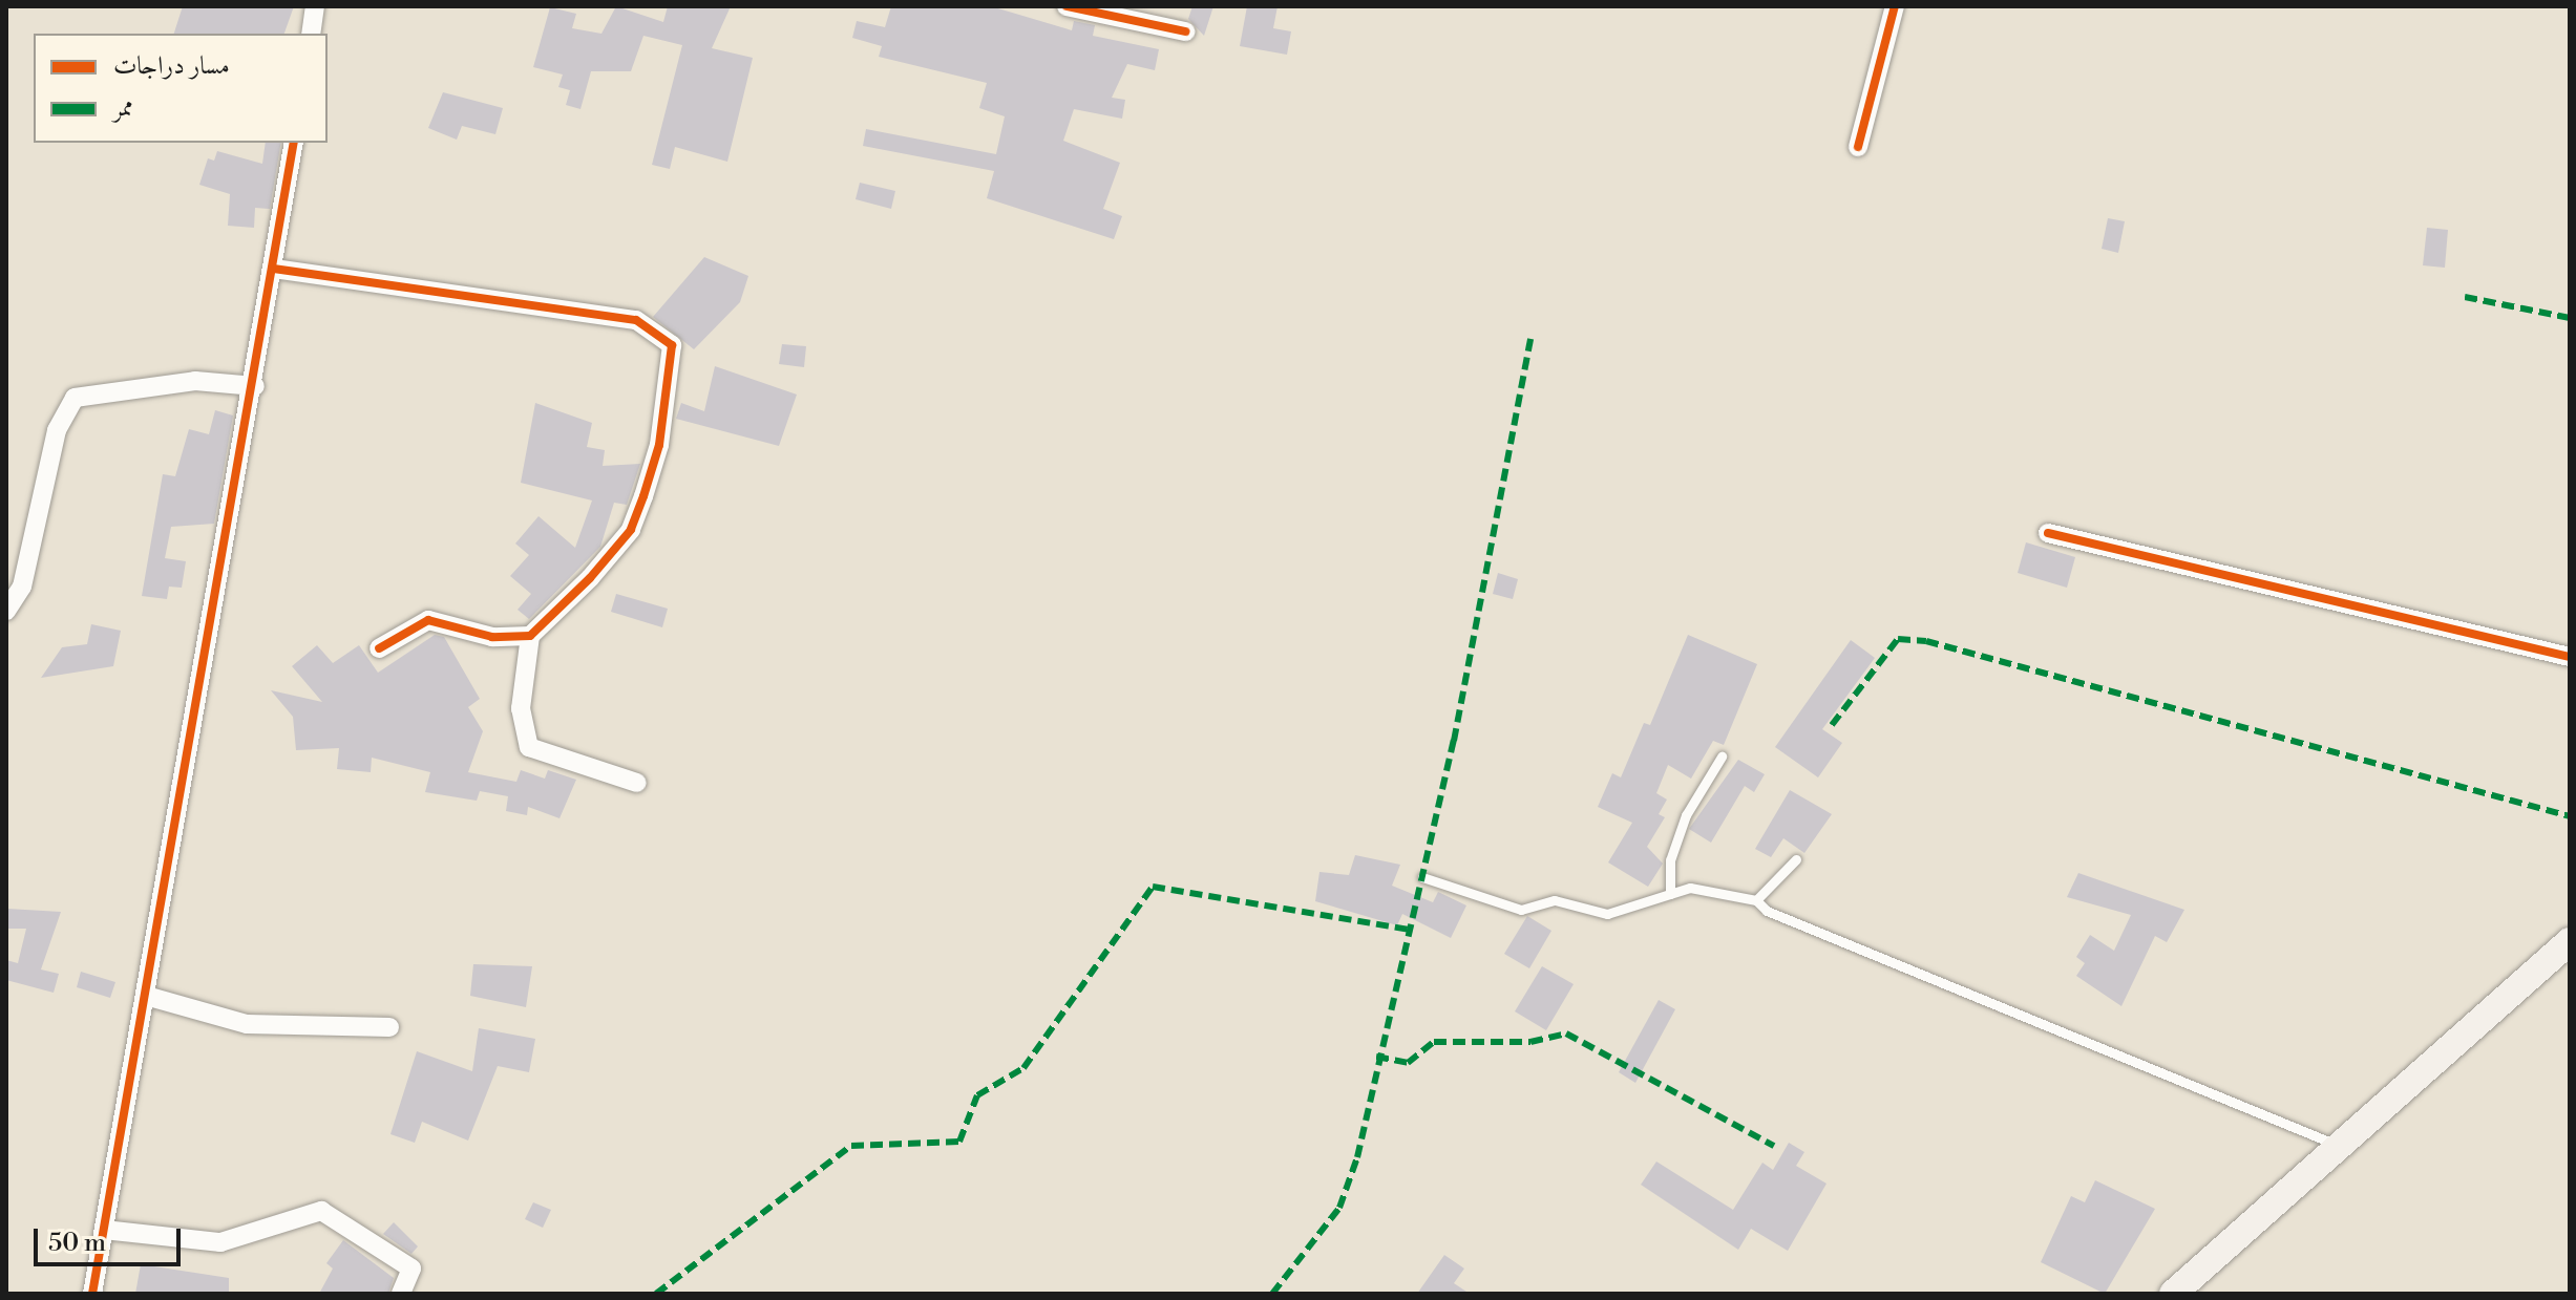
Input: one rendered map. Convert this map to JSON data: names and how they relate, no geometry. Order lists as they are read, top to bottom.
{
  "legend": ["مسار دراجات", "ممر"],
  "scale_bar": "50 m"
}
